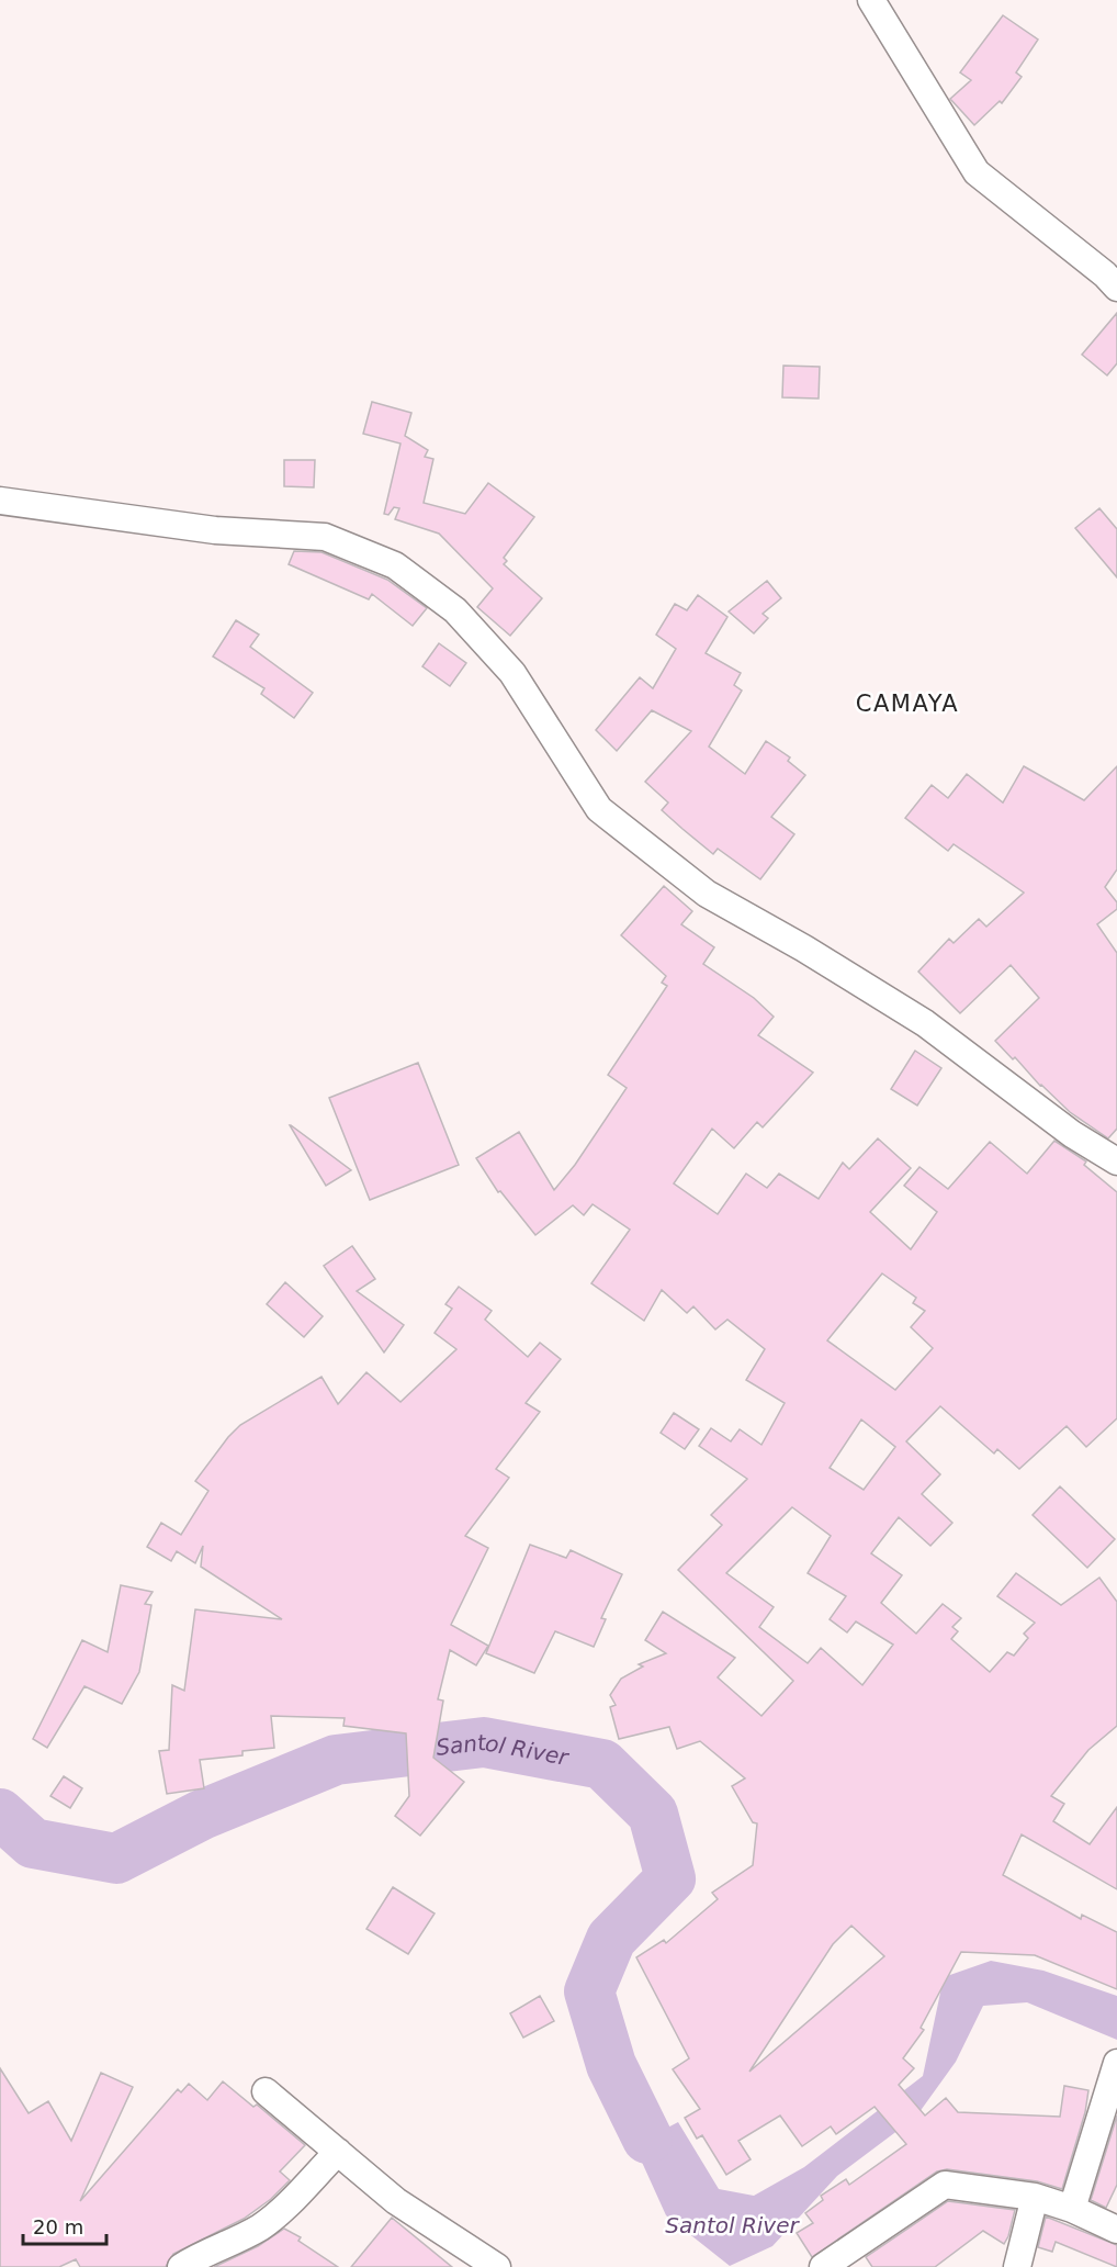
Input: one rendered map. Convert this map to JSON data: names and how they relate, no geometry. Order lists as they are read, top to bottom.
{
  "districts": ["CAMAYA"],
  "water": ["Santol River"],
  "scale_bar": "20 m"
}
